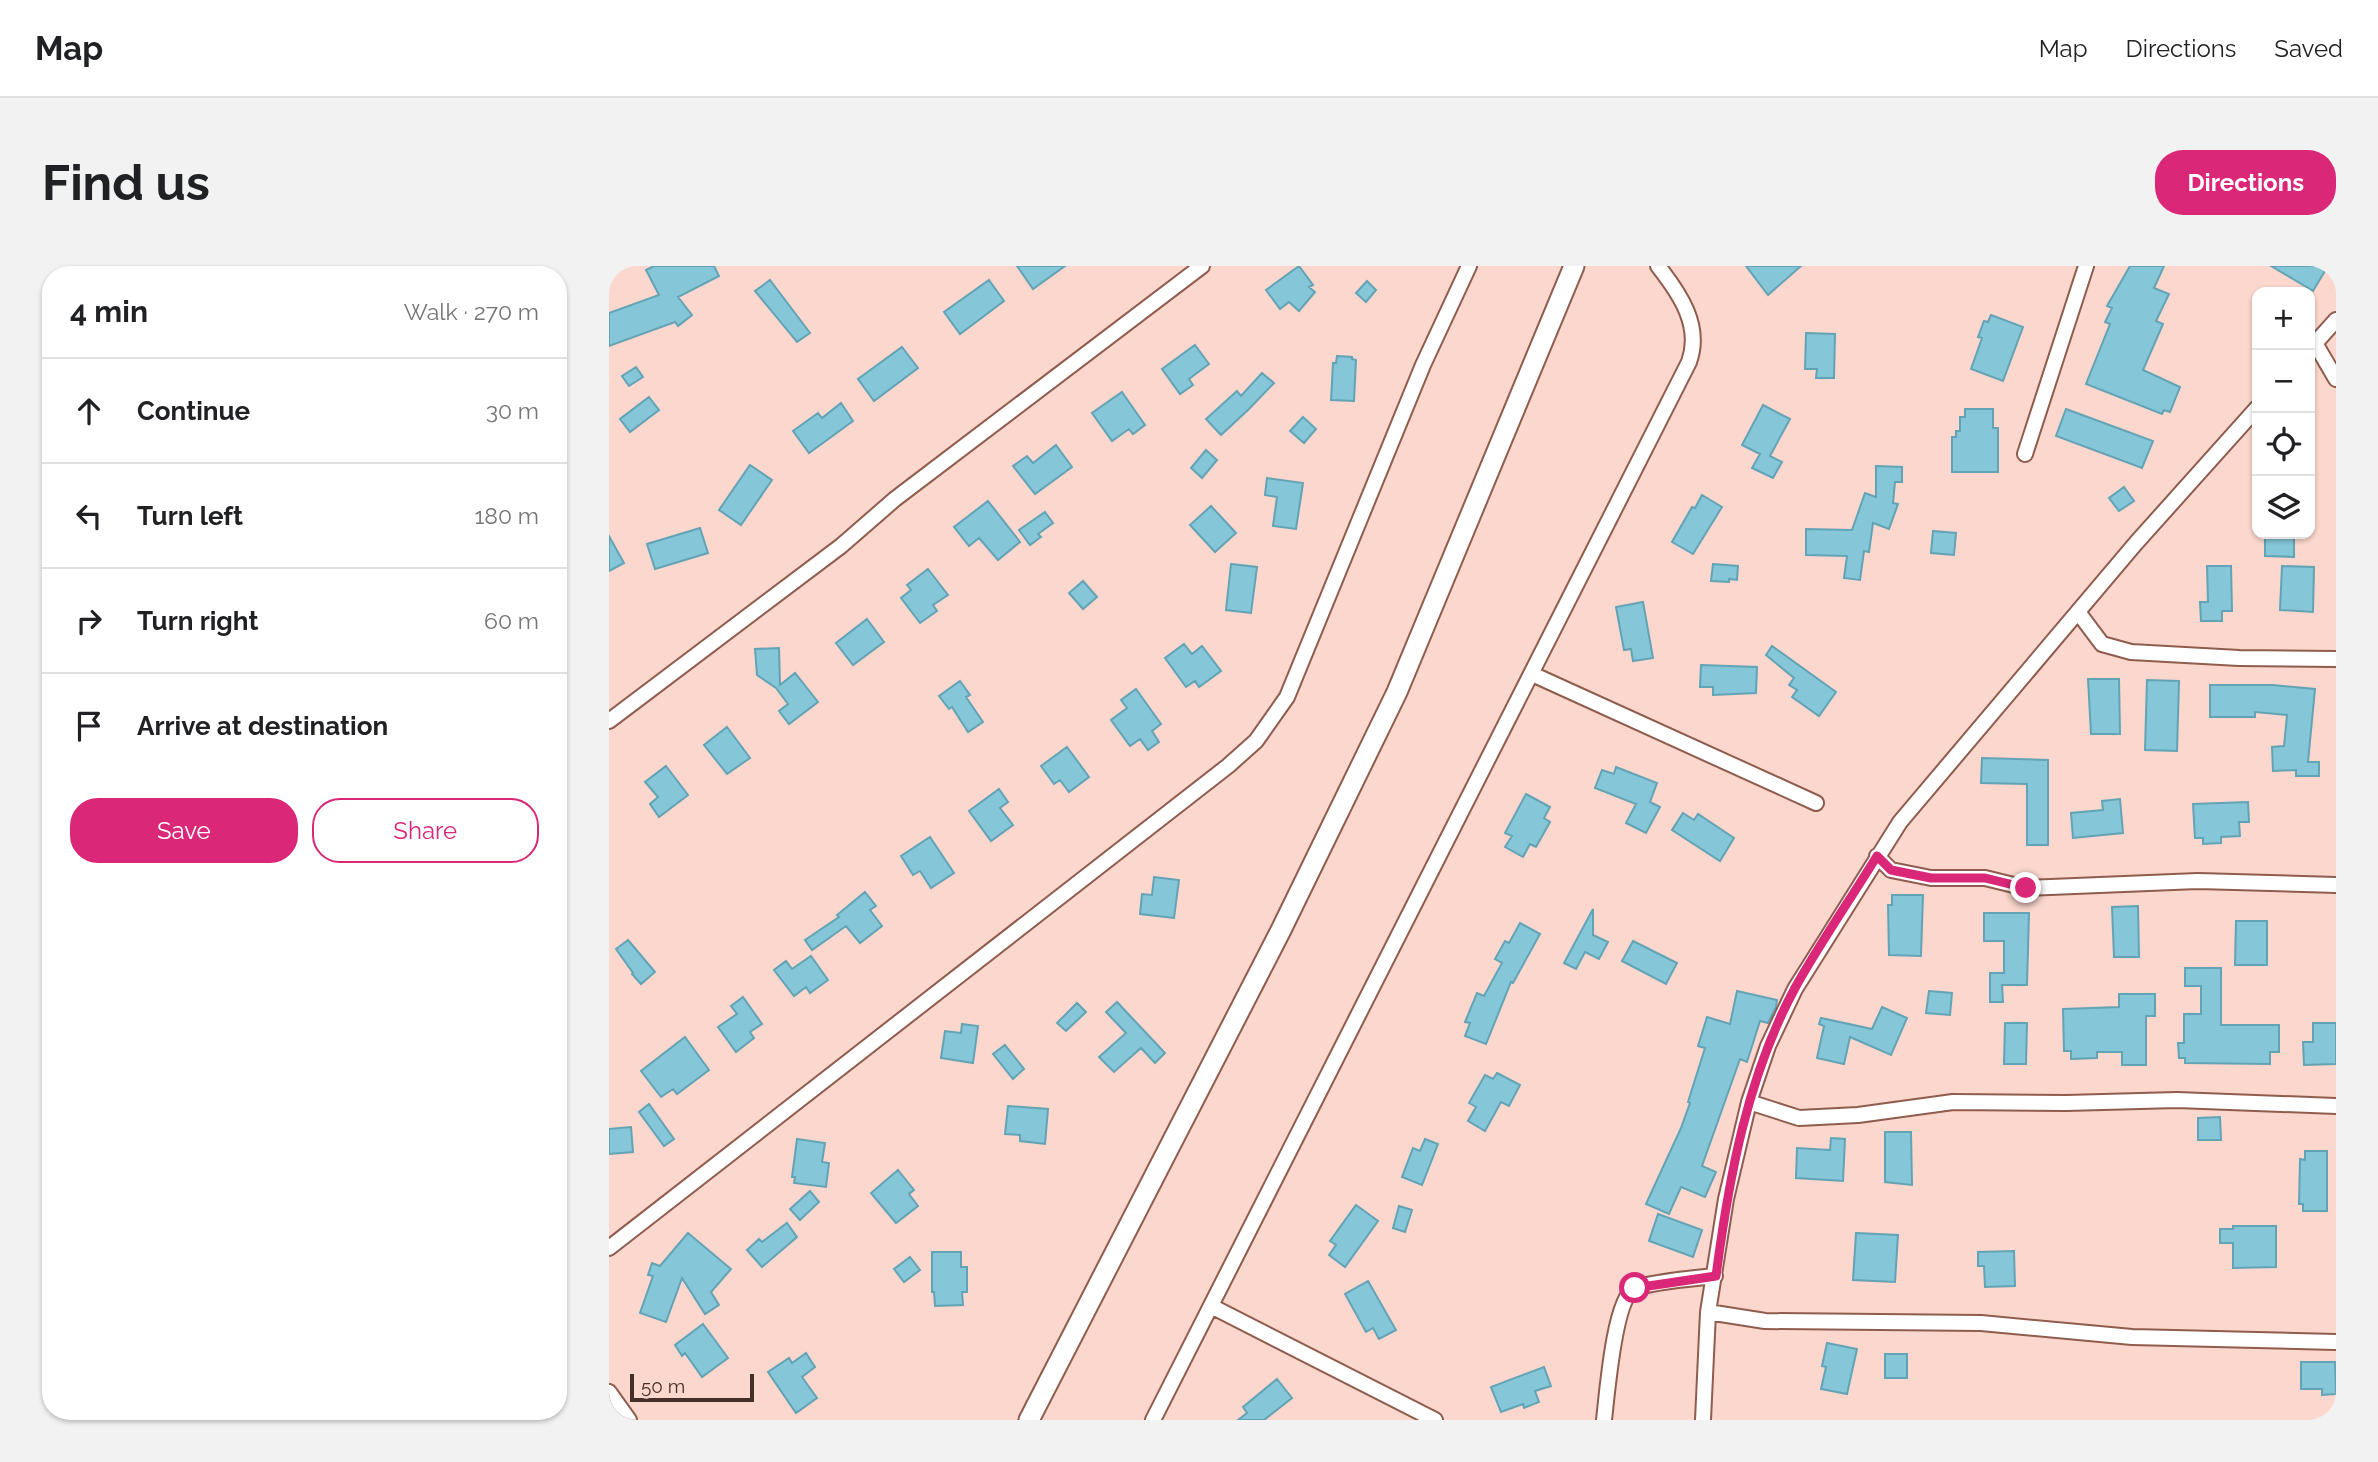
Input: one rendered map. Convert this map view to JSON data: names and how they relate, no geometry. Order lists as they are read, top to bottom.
{
  "scale_bar": "50 m",
  "page": {
    "header": "Map",
    "nav": ["Map", "Directions", "Saved"],
    "buttons": [
      "Directions",
      ["Save", "Share"]
    ],
    "title": "Find us",
    "heading": ["4 min", "Walk · 270 m"],
    "map_buttons": ["+", "−"],
    "list": [
      ["Continue", "30 m"],
      ["Turn left", "180 m"],
      ["Turn right", "60 m"],
      "Arrive at destination"
    ],
    "scale": "50 m"
  }
}
